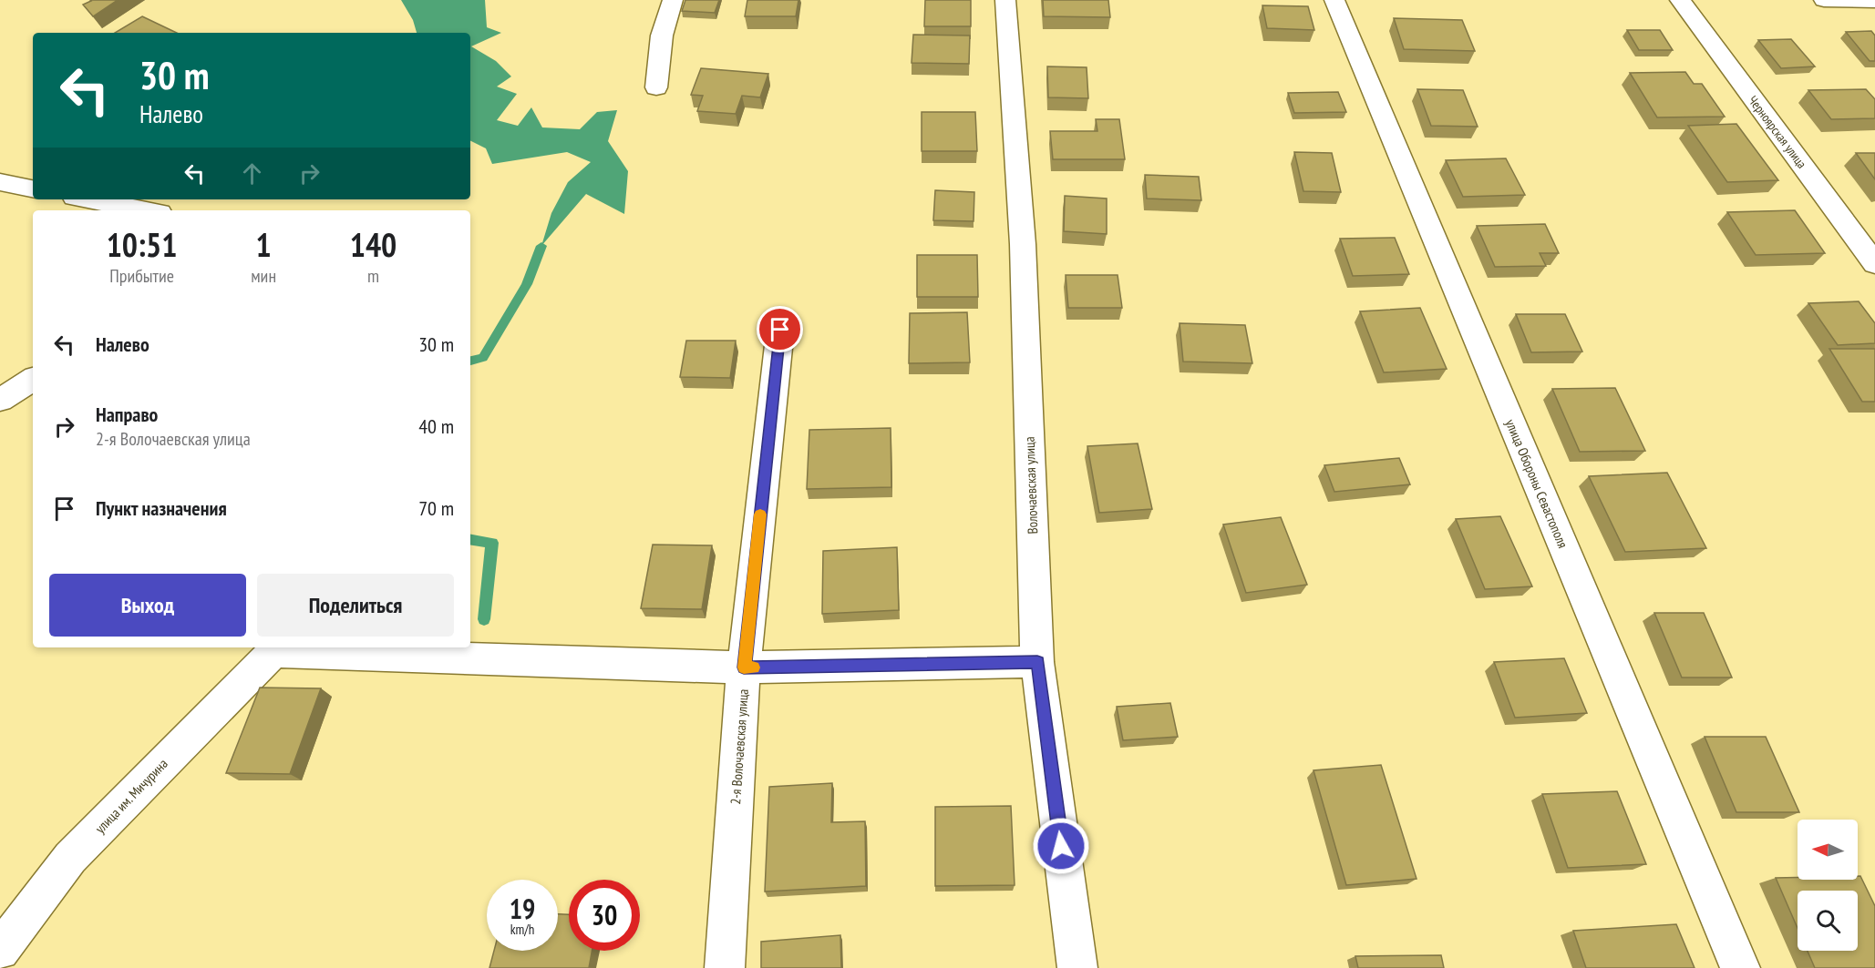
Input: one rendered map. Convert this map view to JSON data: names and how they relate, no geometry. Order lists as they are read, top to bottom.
{
  "streets": {
    "street": [
      "Черноярская улица",
      "улица Обороны Севастополя",
      "Волочаевская улица",
      "2-я Волочаевская улица",
      "улица им. Мичурина"
    ]
  },
  "crossings": [
    ["2-я Волочаевская улица", "улица им. Мичурина"]
  ],
  "north": "left",
  "page": {
    "turn": ["30 m", "Налево"],
    "eta": [
      "10:51",
      "Прибытие",
      "1",
      "мин",
      "140",
      "m"
    ],
    "list": [
      {
        "name": "Налево",
        "value": "30 m"
      },
      {
        "name": "Направо",
        "note": "2-я Волочаевская улица",
        "value": "40 m"
      },
      {
        "name": "Пункт назначения",
        "value": "70 m"
      }
    ],
    "buttons": ["Выход", "Поделиться"],
    "speed": "19 km/h",
    "limit": "30"
  }
}
